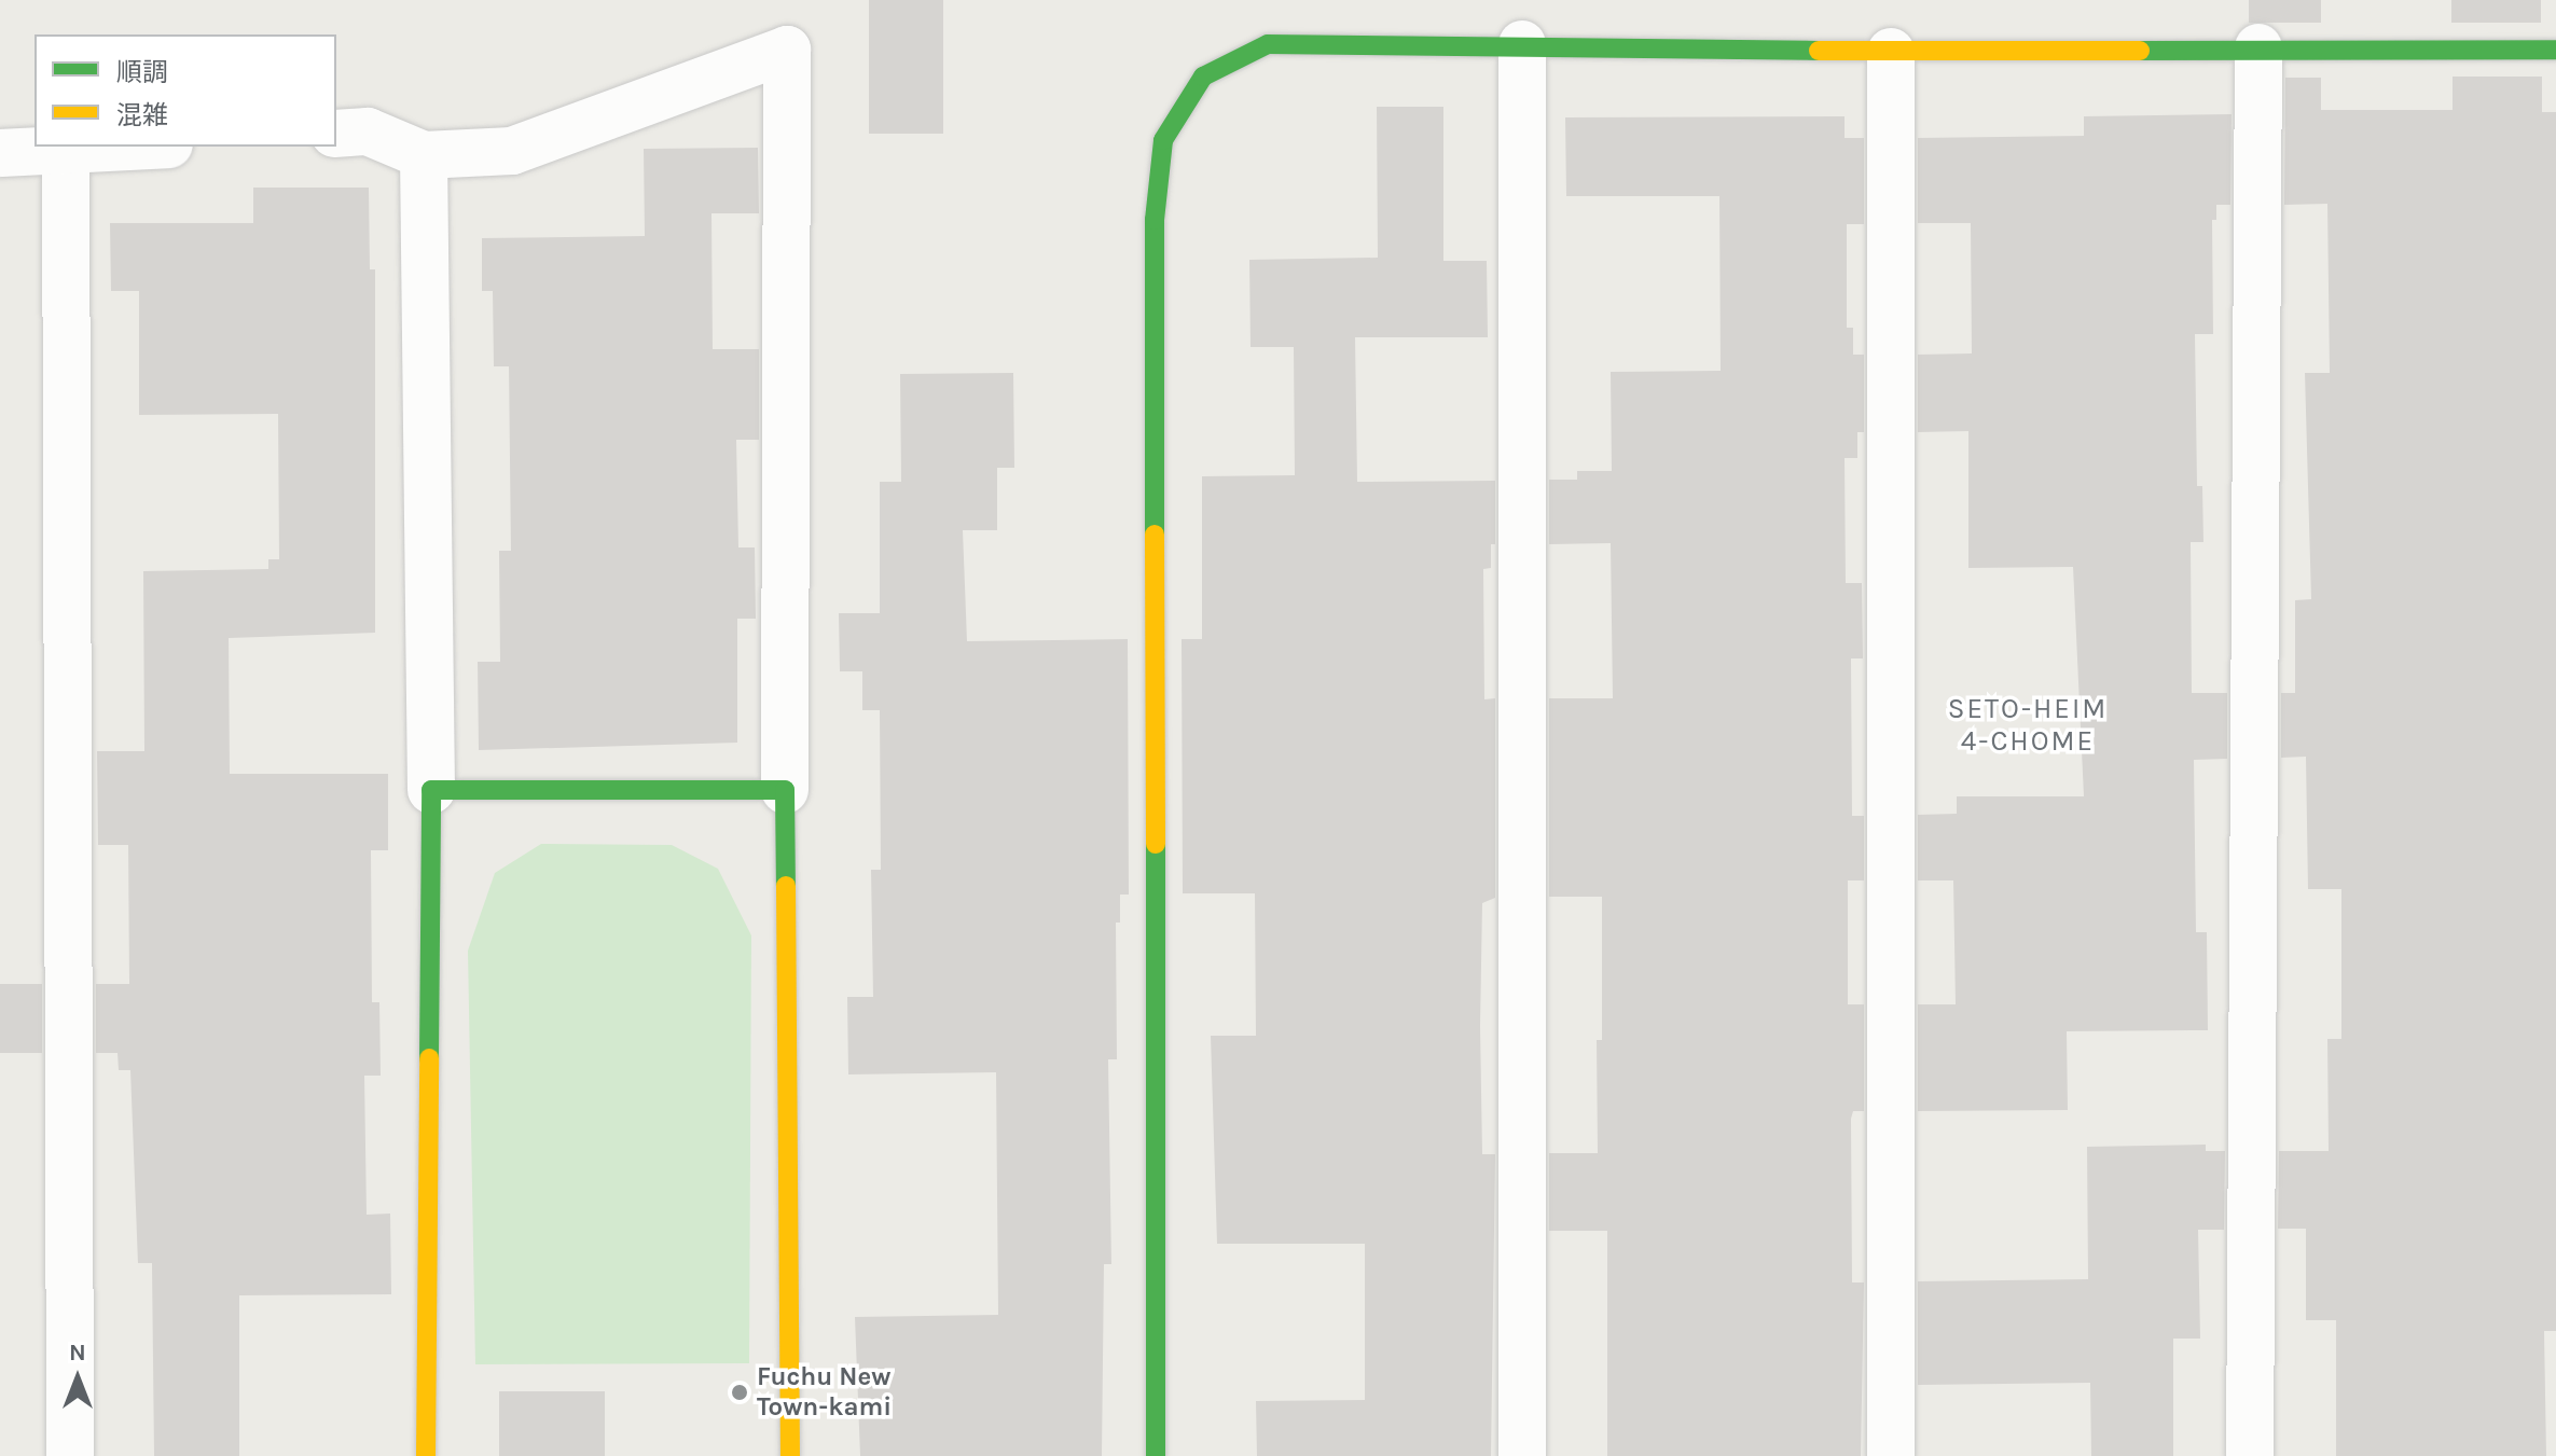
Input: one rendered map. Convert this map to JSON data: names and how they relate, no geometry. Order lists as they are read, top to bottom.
{
  "districts": ["SETO-HEIM 4-CHOME"],
  "places": ["Fuchu New Town-kami"],
  "legend": ["順調", "混雑"],
  "north": "top"
}
